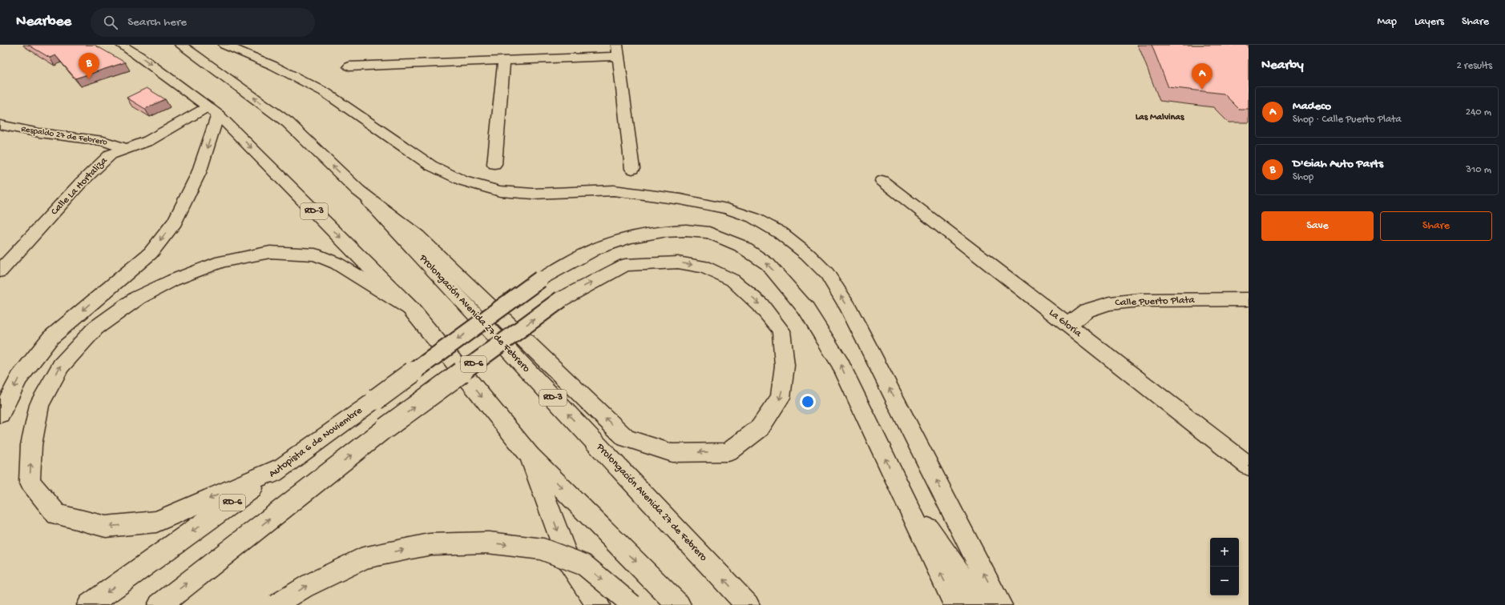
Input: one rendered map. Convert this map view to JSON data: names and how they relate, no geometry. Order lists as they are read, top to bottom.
{
  "streets": {
    "main road": [
      "Respaldo 27 de Febrero",
      "Calle La Hortaliza",
      "RD-3",
      "Calle Puerto Plata",
      "Prolongación Avenida 27 de Febrero",
      "La Gloria",
      "RD-6",
      "Autopista 6 de Noviembre"
    ]
  },
  "crossings": [
    ["Respaldo 27 de Febrero", "Calle La Hortaliza"],
    ["Calle La Hortaliza", "RD-3"],
    ["Calle Puerto Plata", "La Gloria"],
    ["Prolongación Avenida 27 de Febrero", "RD-6"]
  ],
  "districts": ["Las Malvinas"],
  "page": {
    "header": "Nearbee",
    "search": "Search here",
    "nav": ["Map", "Layers", "Share"],
    "heading": ["Nearby", "2 results"],
    "pins": ["B", "A"],
    "list": [
      {
        "mark": "A",
        "name": "Madeco",
        "note": "Shop · Calle Puerto Plata",
        "value": "240 m"
      },
      {
        "mark": "B",
        "name": "D'Giah Auto Parts",
        "note": "Shop",
        "value": "310 m"
      }
    ],
    "buttons": ["Save", "Share"],
    "map_buttons": ["+", "−"]
  }
}
